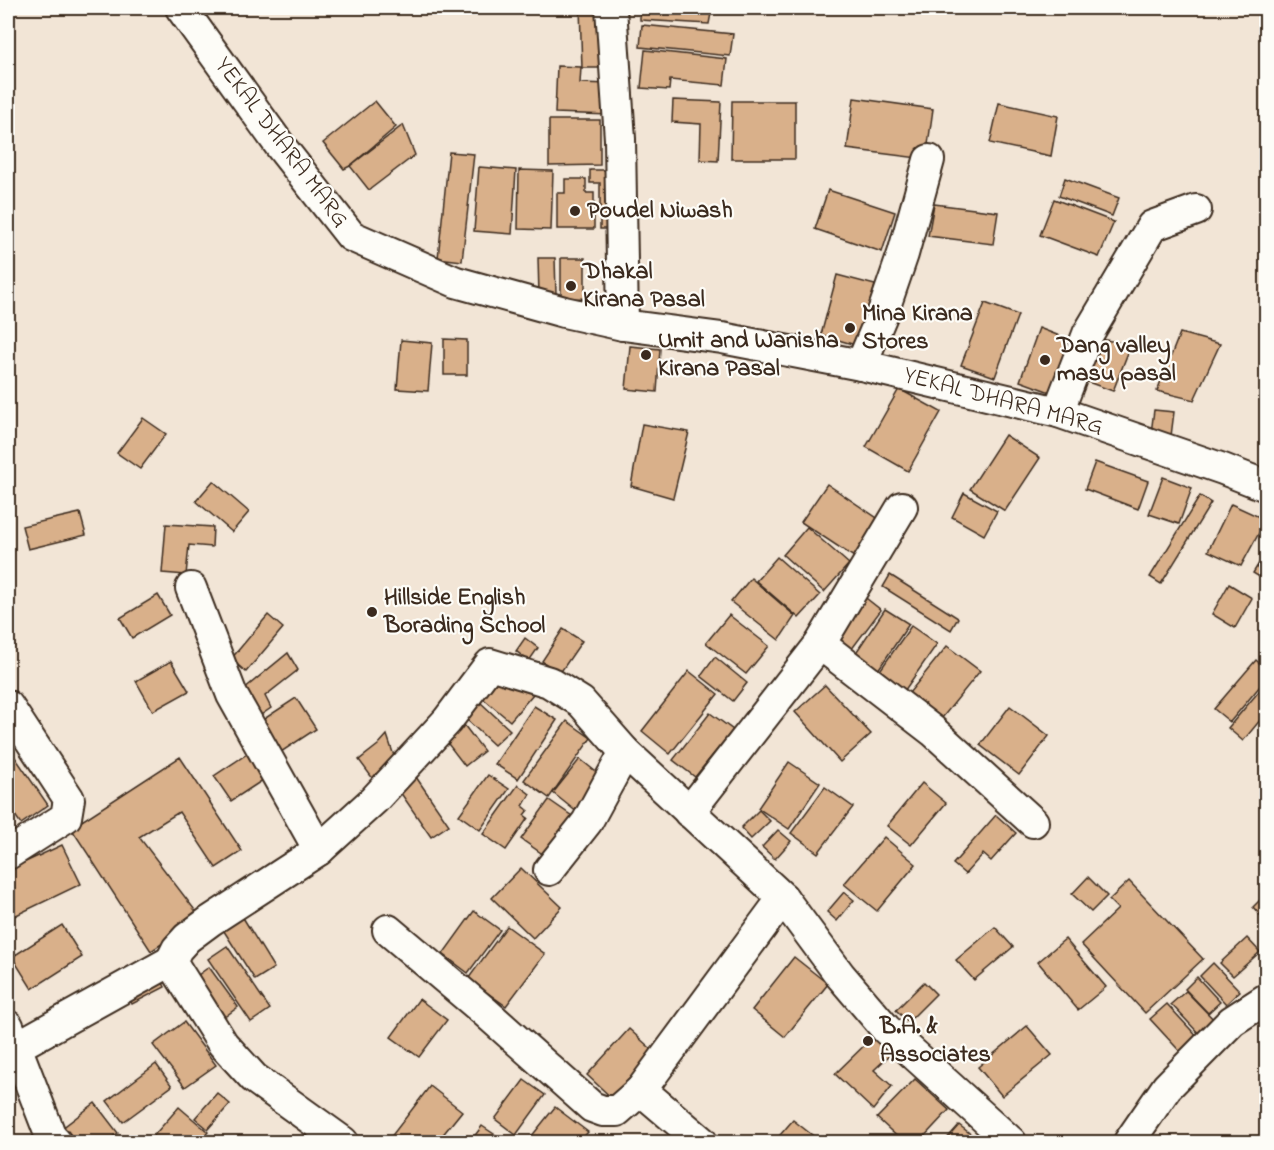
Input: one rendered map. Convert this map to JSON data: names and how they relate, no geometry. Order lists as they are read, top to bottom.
{
  "streets": {
    "street": ["YEKAL DHARA MARG"]
  },
  "places": [
    "Poudel Niwash",
    "Dhakal Kirana Pasal",
    "Mina Kirana Stores",
    "Umit and Wanisha Kirana Pasal",
    "Dang valley masu pasal",
    "Hillside English Borading School",
    "B.A. & Associates"
  ]
}
